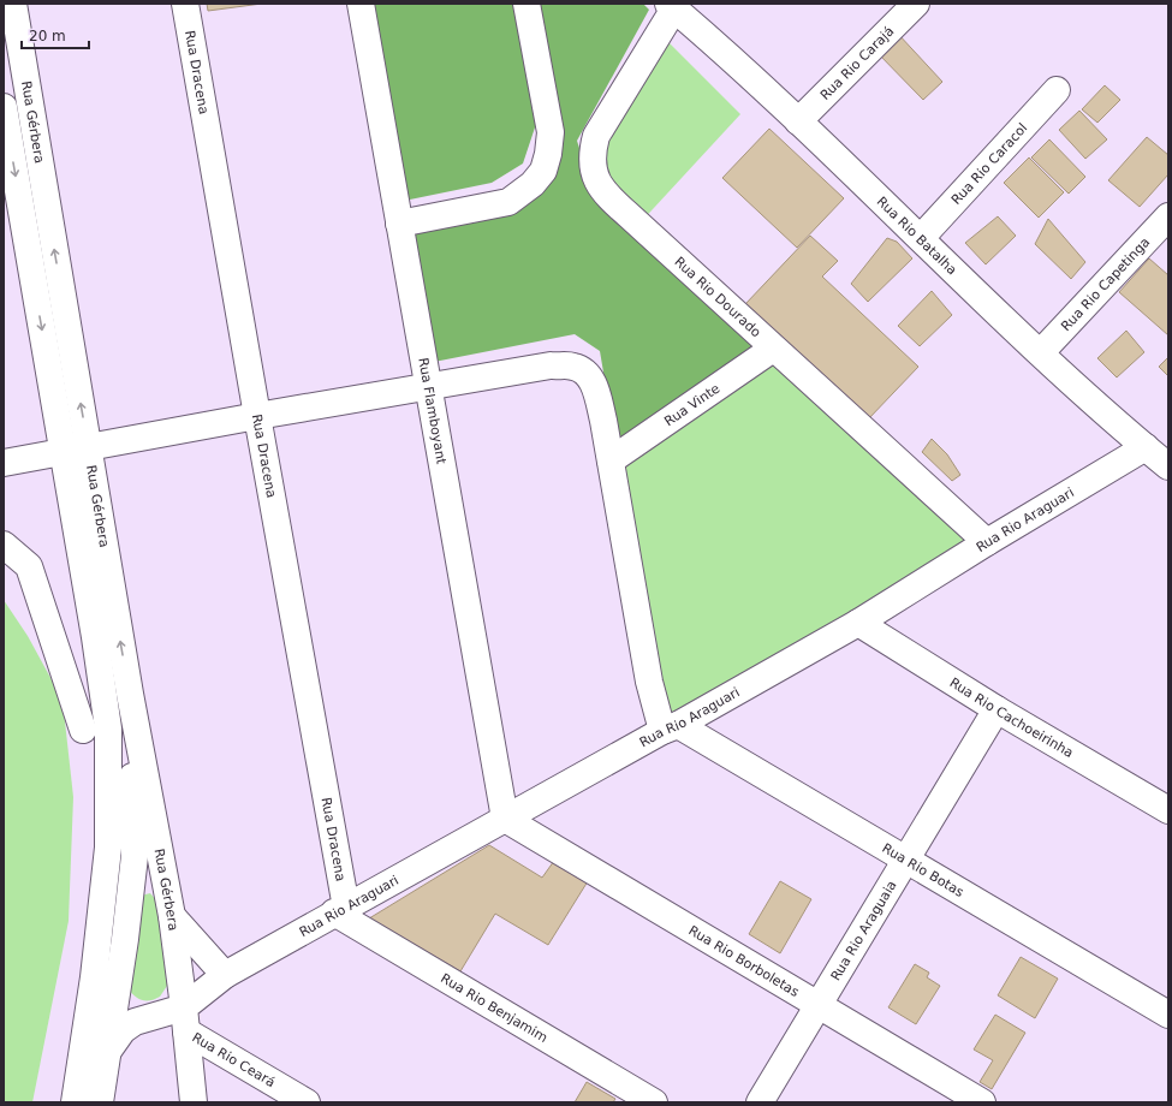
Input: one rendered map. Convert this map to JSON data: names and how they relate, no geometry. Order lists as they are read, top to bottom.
{
  "streets": {
    "street": [
      "Rua Rio Carajá",
      "Rua Dracena",
      "Rua Gérbera",
      "Rua Rio Caracol",
      "Rua Rio Batalha",
      "Rua Rio Capetinga",
      "Rua Rio Dourado",
      "Rua Vinte",
      "Rua Flamboyant",
      "Rua Rio Araguari",
      "Rua Rio Cachoeirinha",
      "Rua Rio Botas",
      "Rua Rio Araguaia",
      "Rua Rio Borboletas",
      "Rua Rio Benjamim",
      "Rua Rio Ceará"
    ]
  },
  "crossings": [
    ["Rua Rio Carajá", "Rua Rio Batalha"],
    ["Rua Dracena", "Rua Rio Araguari"],
    ["Rua Dracena", "Rua Rio Benjamim"],
    ["Rua Gérbera", "Rua Rio Araguari"],
    ["Rua Gérbera", "Rua Rio Ceará"],
    ["Rua Rio Caracol", "Rua Rio Batalha"],
    ["Rua Rio Batalha", "Rua Rio Capetinga"],
    ["Rua Rio Batalha", "Rua Rio Dourado"],
    ["Rua Rio Batalha", "Rua Rio Araguari"],
    ["Rua Rio Dourado", "Rua Vinte"],
    ["Rua Rio Dourado", "Rua Rio Araguari"],
    ["Rua Flamboyant", "Rua Rio Araguari"],
    ["Rua Flamboyant", "Rua Rio Borboletas"],
    ["Rua Rio Araguari", "Rua Rio Cachoeirinha"],
    ["Rua Rio Araguari", "Rua Rio Botas"],
    ["Rua Rio Araguari", "Rua Rio Borboletas"],
    ["Rua Rio Araguari", "Rua Rio Benjamim"],
    ["Rua Rio Araguari", "Rua Rio Ceará"],
    ["Rua Rio Cachoeirinha", "Rua Rio Araguaia"],
    ["Rua Rio Botas", "Rua Rio Araguaia"],
    ["Rua Rio Araguaia", "Rua Rio Borboletas"]
  ],
  "scale_bar": "20 m"
}
